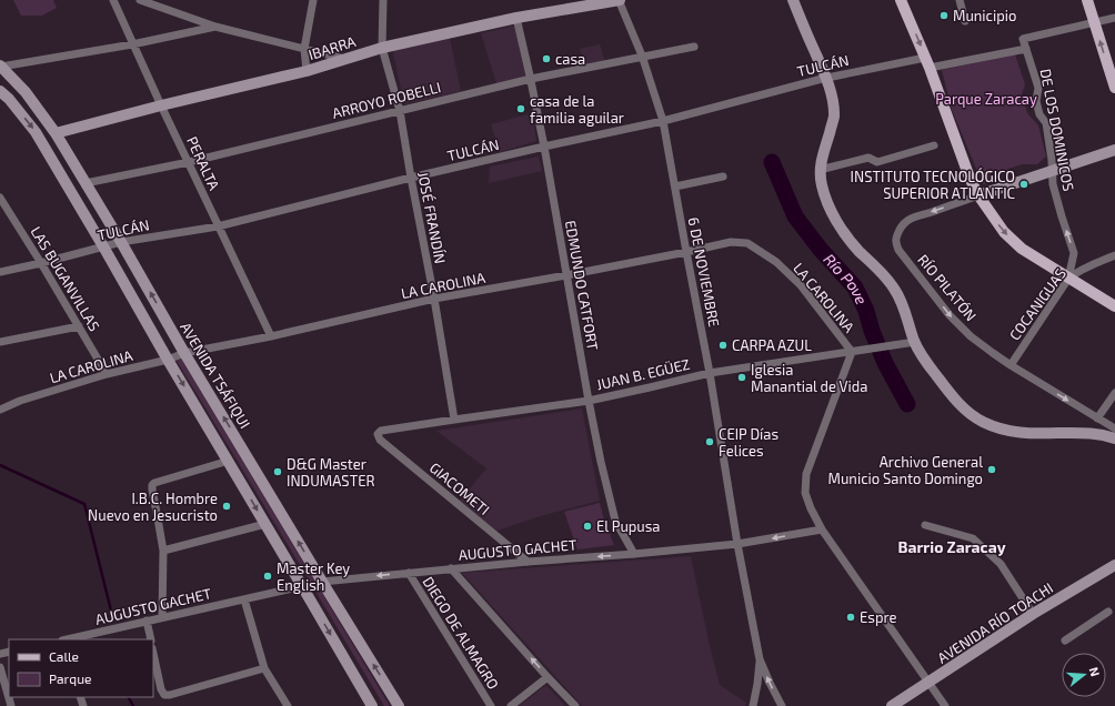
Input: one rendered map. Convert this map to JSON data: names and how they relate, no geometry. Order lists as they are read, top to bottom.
{
  "streets": {
    "main road": ["IBARRA", "AVENIDA TSÁFIQUI", "AVENIDA RÍO TOACHI"],
    "street": [
      "TULCÁN",
      "ARROYO ROBELLI",
      "DE LOS DOMINICOS",
      "PERALTA",
      "JOSÉ FRANDÍN",
      "6 DE NOVIEMBRE",
      "LAS BUGANVILLAS",
      "LA CAROLINA",
      "EDMUNDO CATFORT",
      "RÍO PILATÓN",
      "COCANIGUAS",
      "JUAN B. EGÜEZ",
      "GIACOMETI",
      "AUGUSTO GACHET",
      "DIEGO DE ALMAGRO"
    ]
  },
  "crossings": [
    ["IBARRA", "PERALTA"],
    ["IBARRA", "JOSÉ FRANDÍN"],
    ["IBARRA", "6 DE NOVIEMBRE"],
    ["IBARRA", "EDMUNDO CATFORT"],
    ["IBARRA", "AVENIDA TSÁFIQUI"],
    ["TULCÁN", "DE LOS DOMINICOS"],
    ["TULCÁN", "PERALTA"],
    ["TULCÁN", "JOSÉ FRANDÍN"],
    ["TULCÁN", "6 DE NOVIEMBRE"],
    ["TULCÁN", "LAS BUGANVILLAS"],
    ["TULCÁN", "EDMUNDO CATFORT"],
    ["TULCÁN", "AVENIDA TSÁFIQUI"],
    ["ARROYO ROBELLI", "PERALTA"],
    ["ARROYO ROBELLI", "JOSÉ FRANDÍN"],
    ["ARROYO ROBELLI", "6 DE NOVIEMBRE"],
    ["ARROYO ROBELLI", "EDMUNDO CATFORT"],
    ["ARROYO ROBELLI", "AVENIDA TSÁFIQUI"],
    ["DE LOS DOMINICOS", "COCANIGUAS"],
    ["PERALTA", "LA CAROLINA"],
    ["JOSÉ FRANDÍN", "LA CAROLINA"],
    ["JOSÉ FRANDÍN", "JUAN B. EGÜEZ"],
    ["6 DE NOVIEMBRE", "LA CAROLINA"],
    ["6 DE NOVIEMBRE", "JUAN B. EGÜEZ"],
    ["6 DE NOVIEMBRE", "AUGUSTO GACHET"],
    ["LAS BUGANVILLAS", "LA CAROLINA"],
    ["LA CAROLINA", "EDMUNDO CATFORT"],
    ["LA CAROLINA", "JUAN B. EGÜEZ"],
    ["LA CAROLINA", "AVENIDA TSÁFIQUI"],
    ["EDMUNDO CATFORT", "JUAN B. EGÜEZ"],
    ["EDMUNDO CATFORT", "AUGUSTO GACHET"],
    ["RÍO PILATÓN", "COCANIGUAS"],
    ["JUAN B. EGÜEZ", "GIACOMETI"],
    ["AVENIDA TSÁFIQUI", "AUGUSTO GACHET"],
    ["GIACOMETI", "AUGUSTO GACHET"],
    ["AUGUSTO GACHET", "DIEGO DE ALMAGRO"]
  ],
  "one_way": ["AUGUSTO GACHET"],
  "districts": ["Barrio Zaracay"],
  "water": ["Río Pove"],
  "parks": ["Parque Zaracay"],
  "places": [
    "Municipio",
    "casa",
    "casa de la familia aguilar",
    "INSTITUTO TECNOLÓGICO SUPERIOR ATLANTIC",
    "CARPA AZUL",
    "Iglesia Manantial de Vida",
    "CEIP Días Felices",
    "Archivo General Municio Santo Domingo",
    "D&G Master INDUMASTER",
    "I.B.C. Hombre Nuevo en Jesucristo",
    "El Pupusa",
    "Master Key English",
    "Espre"
  ],
  "legend": ["Calle", "Parque"],
  "north": "right"
}
